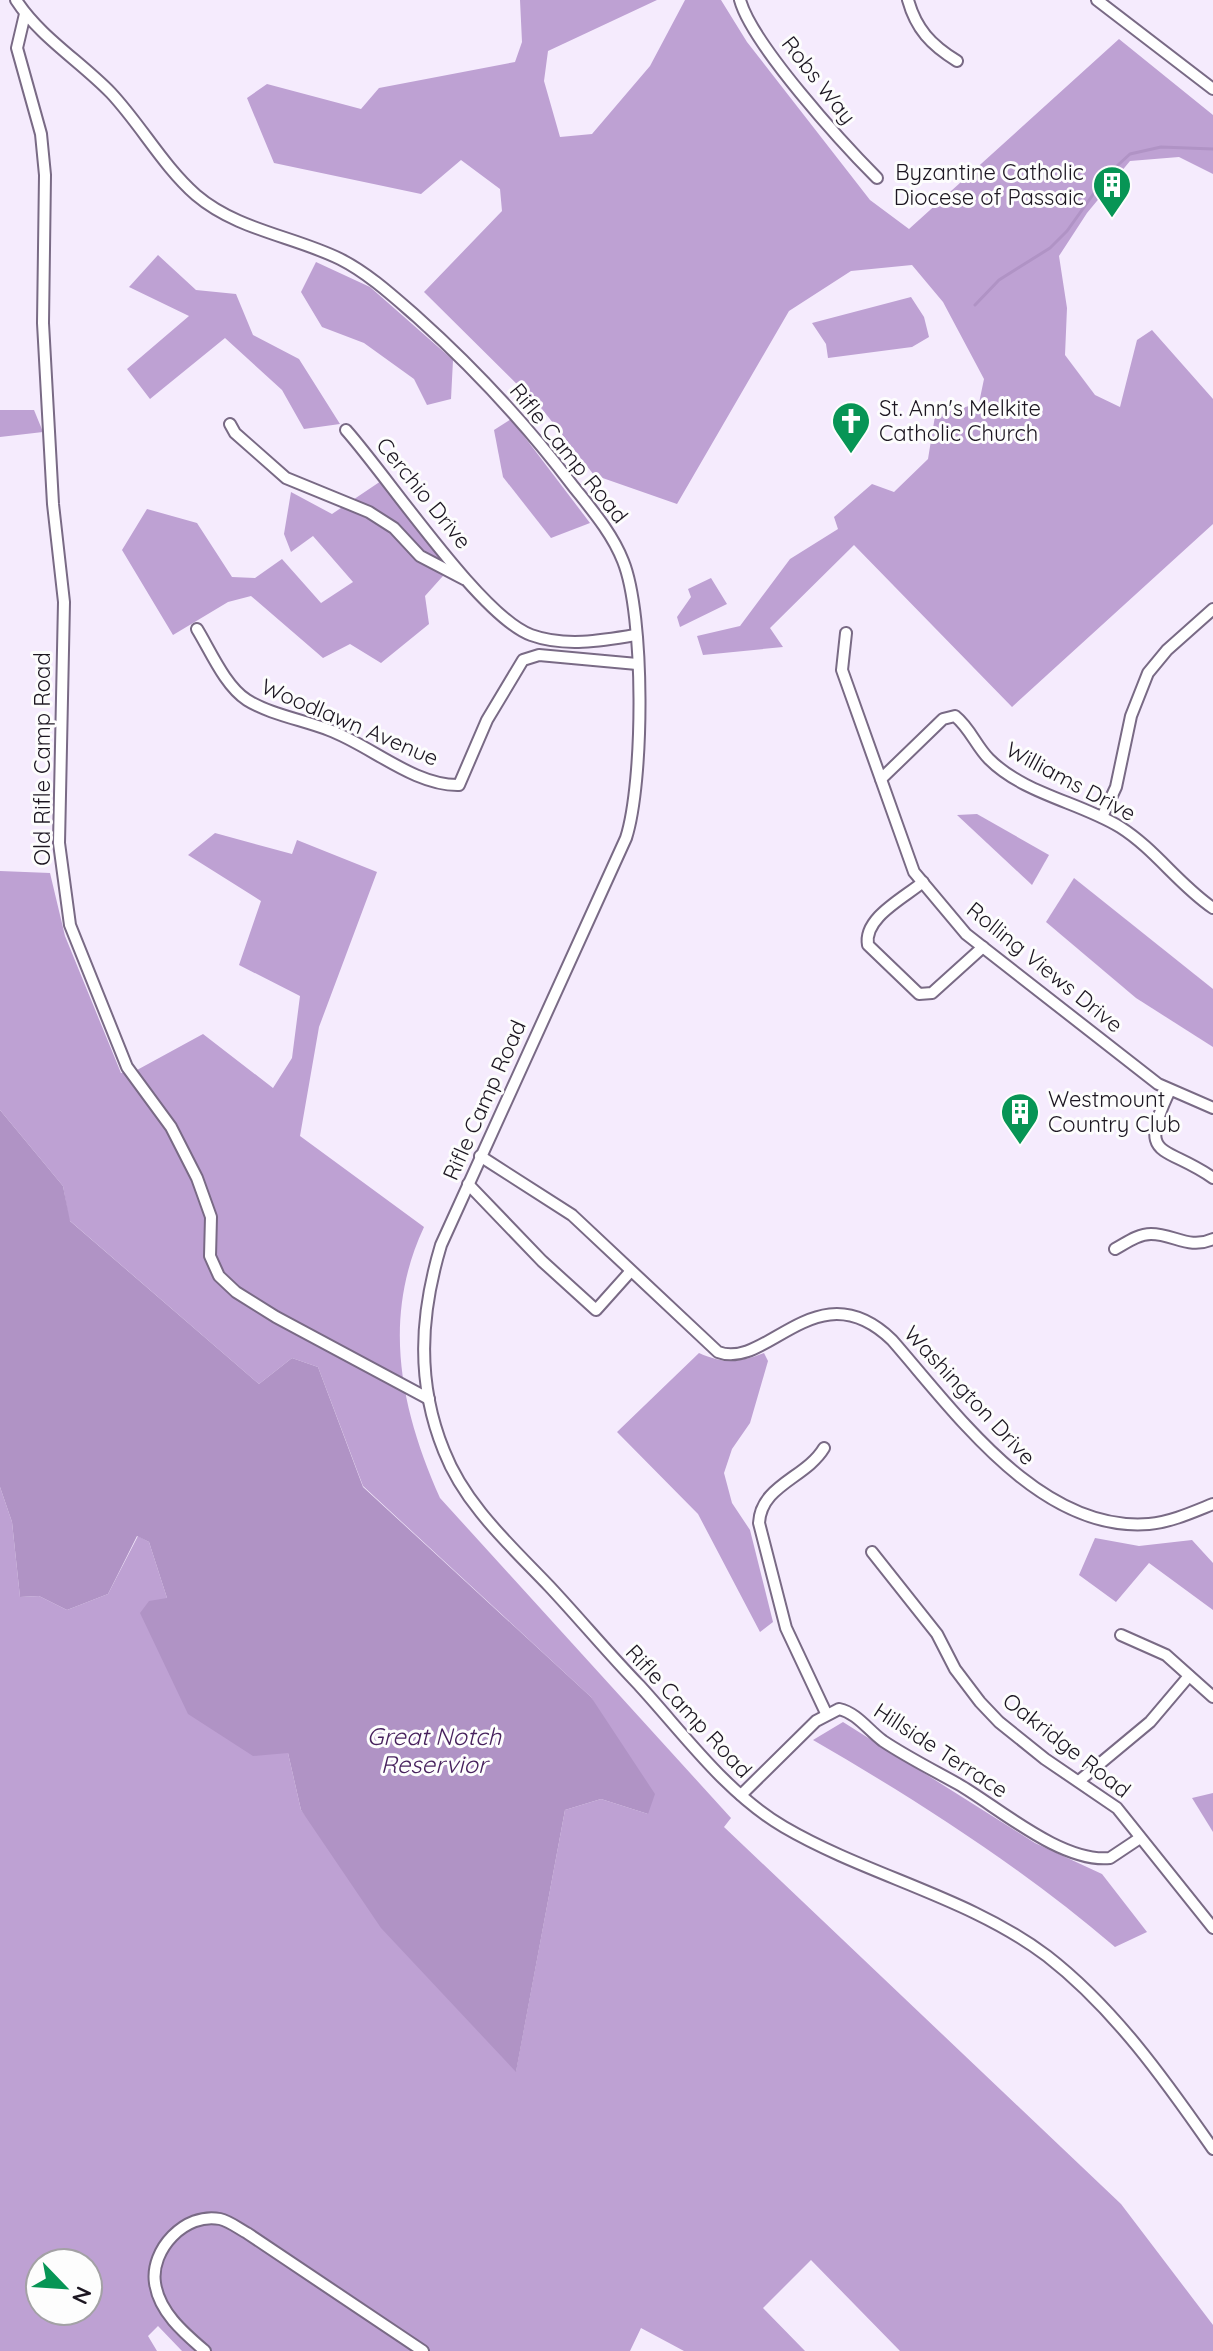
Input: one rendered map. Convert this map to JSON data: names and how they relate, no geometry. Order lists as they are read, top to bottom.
{
  "streets": {
    "street": [
      "Robs Way",
      "Rifle Camp Road",
      "Cerchio Drive",
      "Woodlawn Avenue",
      "Old Rifle Camp Road",
      "Williams Drive",
      "Rolling Views Drive",
      "Washington Drive",
      "Oakridge Road",
      "Hillside Terrace"
    ]
  },
  "crossings": [
    ["Rifle Camp Road", "Cerchio Drive"],
    ["Rifle Camp Road", "Woodlawn Avenue"],
    ["Rifle Camp Road", "Old Rifle Camp Road"],
    ["Rifle Camp Road", "Washington Drive"],
    ["Williams Drive", "Rolling Views Drive"],
    ["Oakridge Road", "Hillside Terrace"]
  ],
  "water": ["Great Notch Reservior"],
  "places": {
    "building": ["Byzantine Catholic Diocese of Passaic", "Westmount Country Club"],
    "church": ["St. Ann's Melkite Catholic Church"]
  },
  "north": "bottom right"
}
